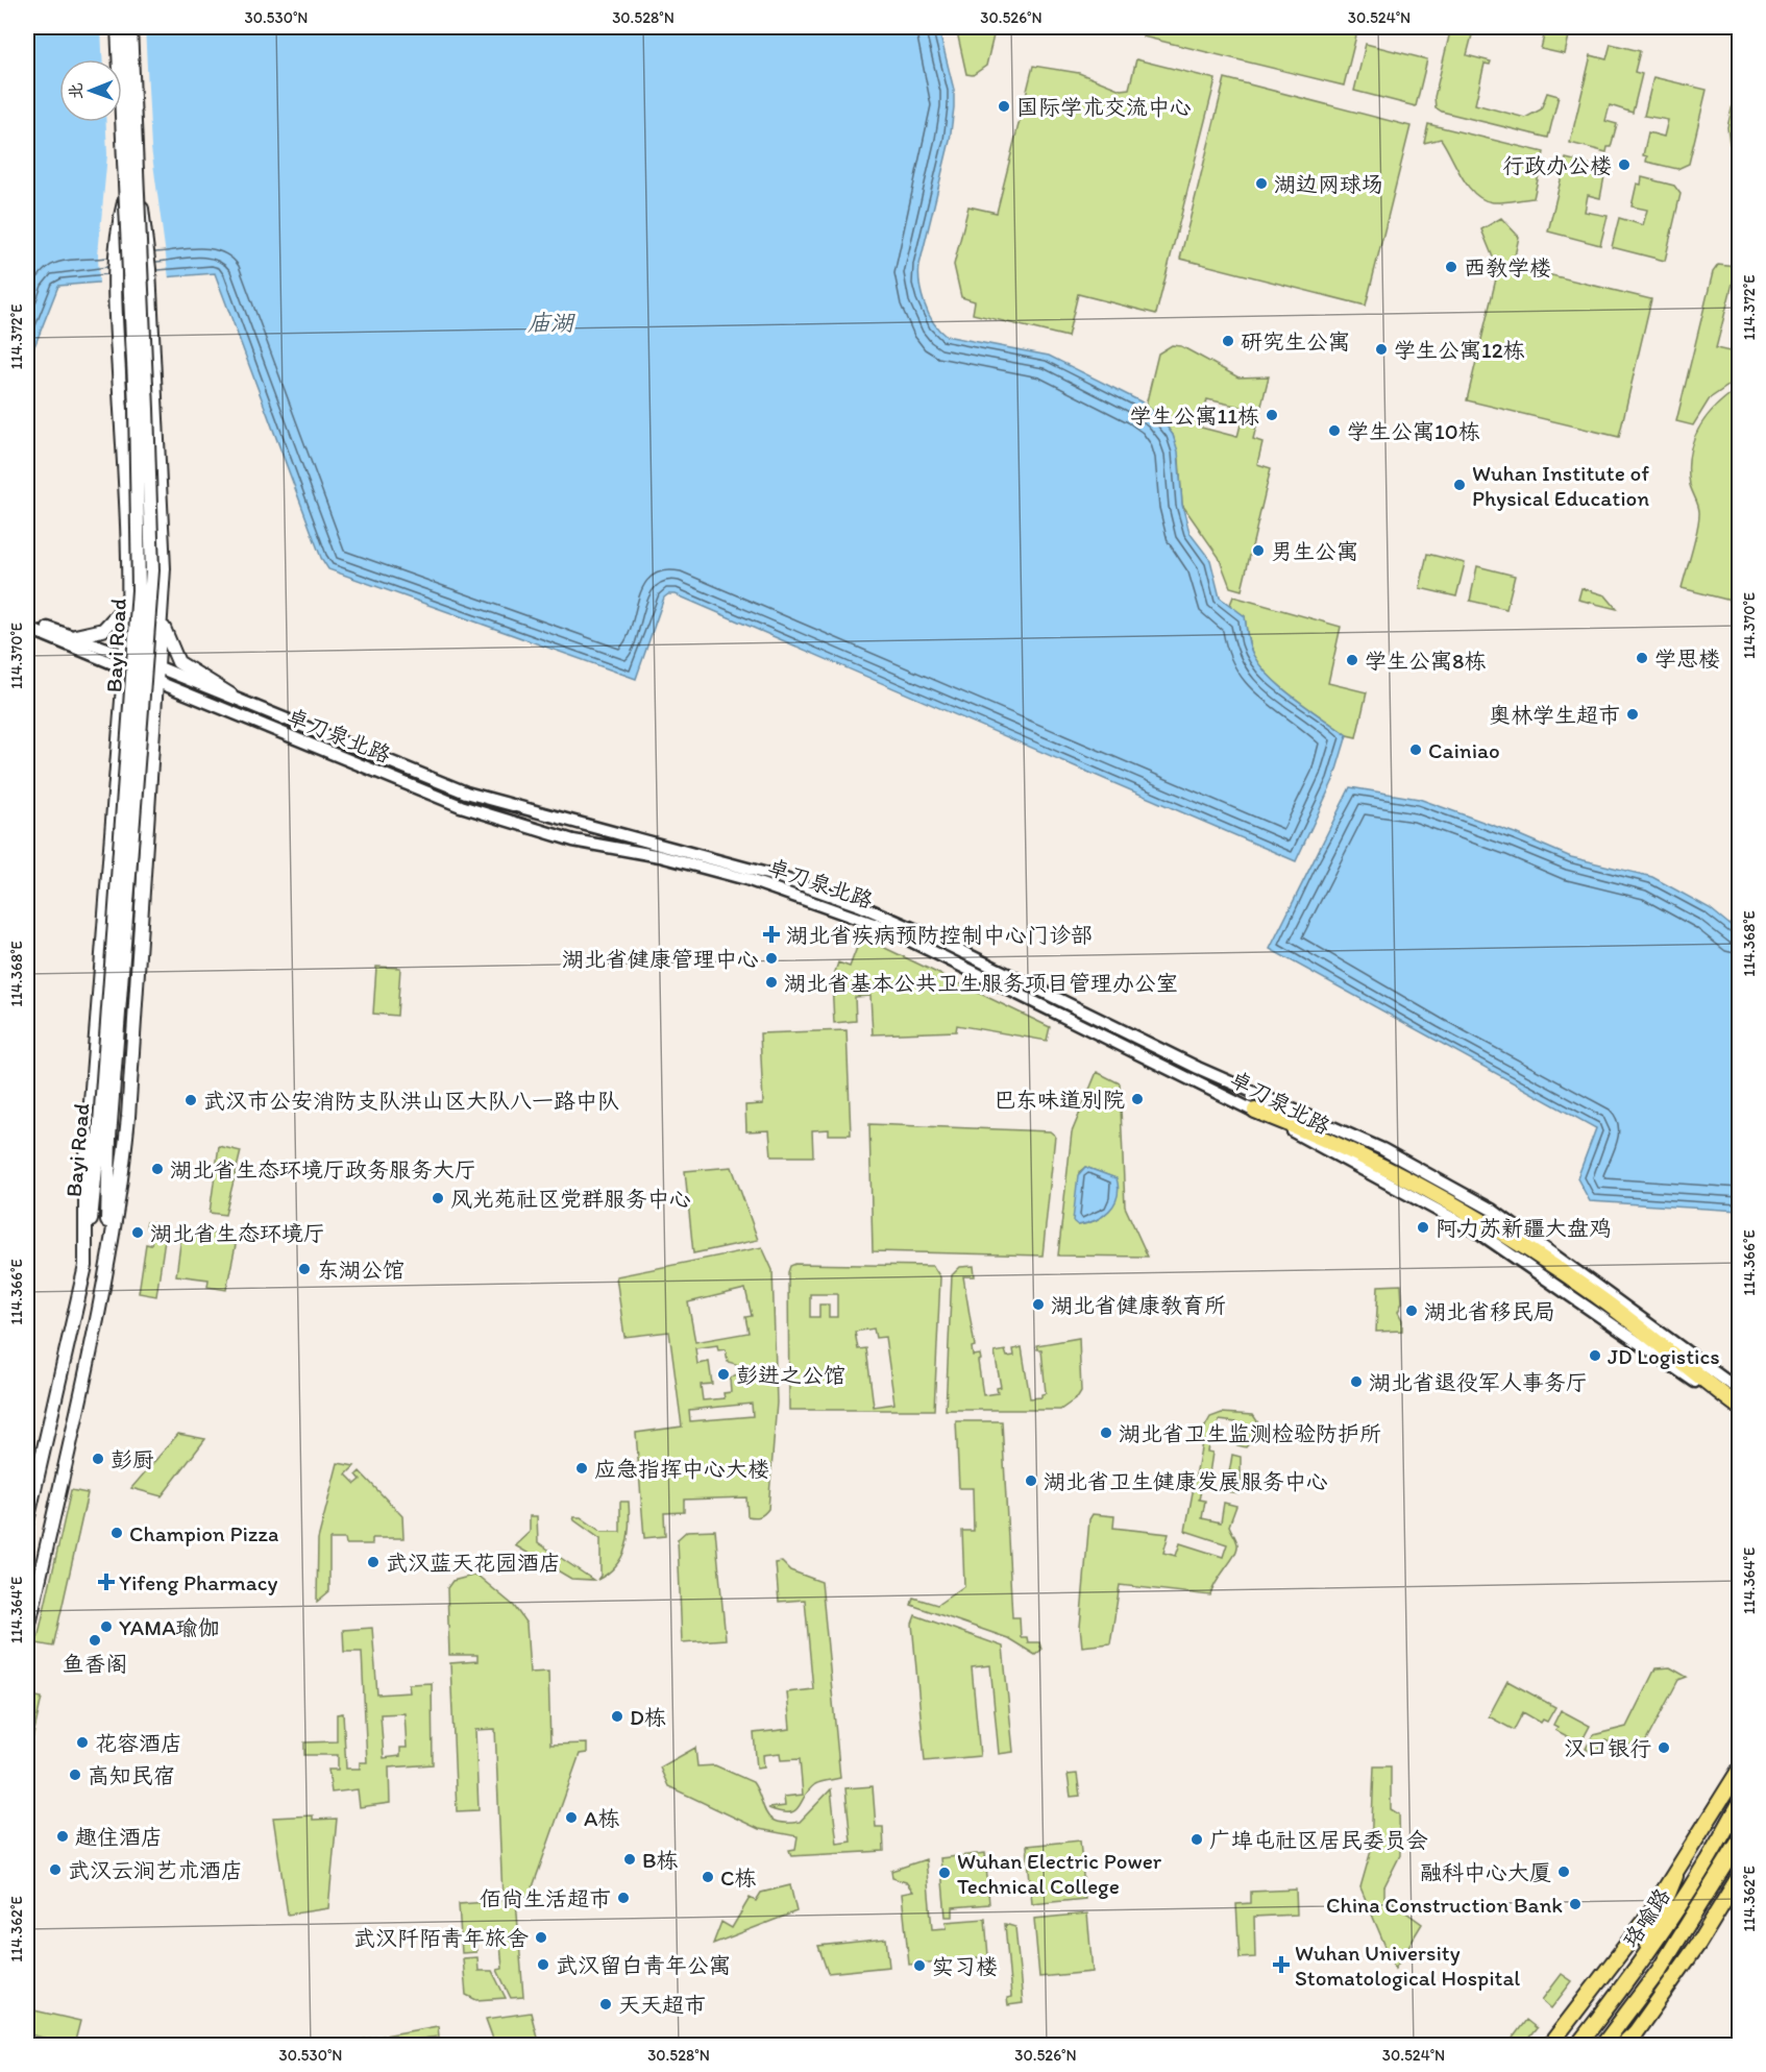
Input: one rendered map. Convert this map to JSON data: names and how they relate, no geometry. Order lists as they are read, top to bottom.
{
  "streets": {
    "main road": ["Bayi Road", "珞喻路"],
    "street": ["卓刀泉北路"]
  },
  "crossings": [
    ["Bayi Road", "卓刀泉北路"]
  ],
  "water": ["庙湖"],
  "places": {
    "other": [
      "国际学术交流中心",
      "行政办公楼",
      "湖边网球场",
      "西教学楼",
      "研究生公寓",
      "学生公寓12栋",
      "学生公寓11栋",
      "学生公寓10栋",
      "Wuhan Institute of Physical Education",
      "男生公寓",
      "学思楼",
      "学生公寓8栋",
      "奥林学生超市",
      "Cainiao",
      "湖北省健康管理中心",
      "湖北省基本公共卫生服务项目管理办公室",
      "巴东味道别院",
      "武汉市公安消防支队洪山区大队八一路中队",
      "湖北省生态环境厅政务服务大厅",
      "风光苑社区党群服务中心",
      "阿力苏新疆大盘鸡",
      "湖北省生态环境厅",
      "东湖公馆",
      "湖北省健康教育所",
      "湖北省移民局",
      "JD Logistics",
      "彭进之公馆",
      "湖北省退役军人事务厅",
      "湖北省卫生监测检验防护所",
      "彭厨",
      "应急指挥中心大楼",
      "湖北省卫生健康发展服务中心",
      "Champion Pizza",
      "武汉蓝天花园酒店",
      "YAMA瑜伽",
      "鱼香阁",
      "D栋",
      "花容酒店",
      "汉口银行",
      "高知民宿",
      "A栋",
      "趣住酒店",
      "广埠屯社区居民委员会",
      "B栋",
      "武汉云涧艺术酒店",
      "融科中心大厦",
      "Wuhan Electric Power Technical College",
      "C栋",
      "佰尚生活超市",
      "China Construction Bank",
      "武汉阡陌青年旅舍",
      "武汉留白青年公寓",
      "实习楼",
      "天天超市"
    ],
    "health": ["湖北省疾病预防控制中心门诊部", "Yifeng Pharmacy", "Wuhan University Stomatological Hospital"]
  },
  "north": "left",
  "coordinates": [
    "30.530°N",
    "30.528°N",
    "30.526°N",
    "30.524°N",
    "114.372°E",
    "114.370°E",
    "114.368°E",
    "114.366°E",
    "114.364°E",
    "114.362°E"
  ]
}
